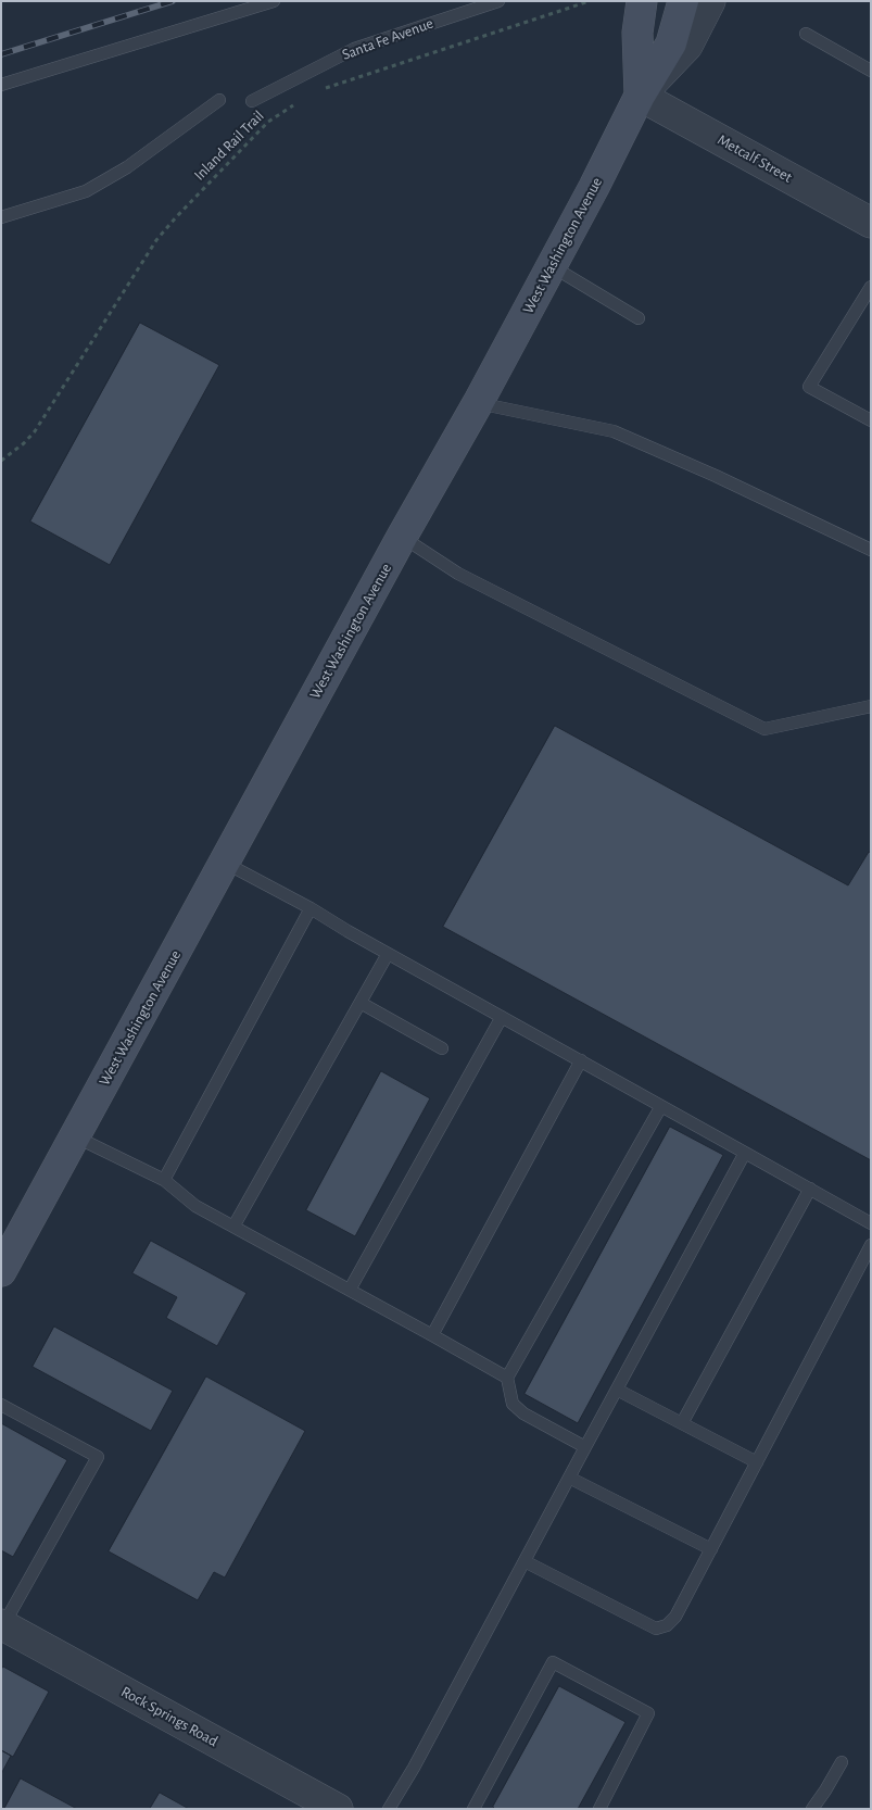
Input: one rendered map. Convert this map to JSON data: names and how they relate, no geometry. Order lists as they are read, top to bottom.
{
  "streets": {
    "main road": ["West Washington Avenue"],
    "street": ["Metcalf Street", "Rock Springs Road"],
    "lane": ["Santa Fe Avenue"],
    "path": ["Inland Rail Trail"]
  },
  "crossings": [
    ["Metcalf Street", "West Washington Avenue"]
  ]
}
